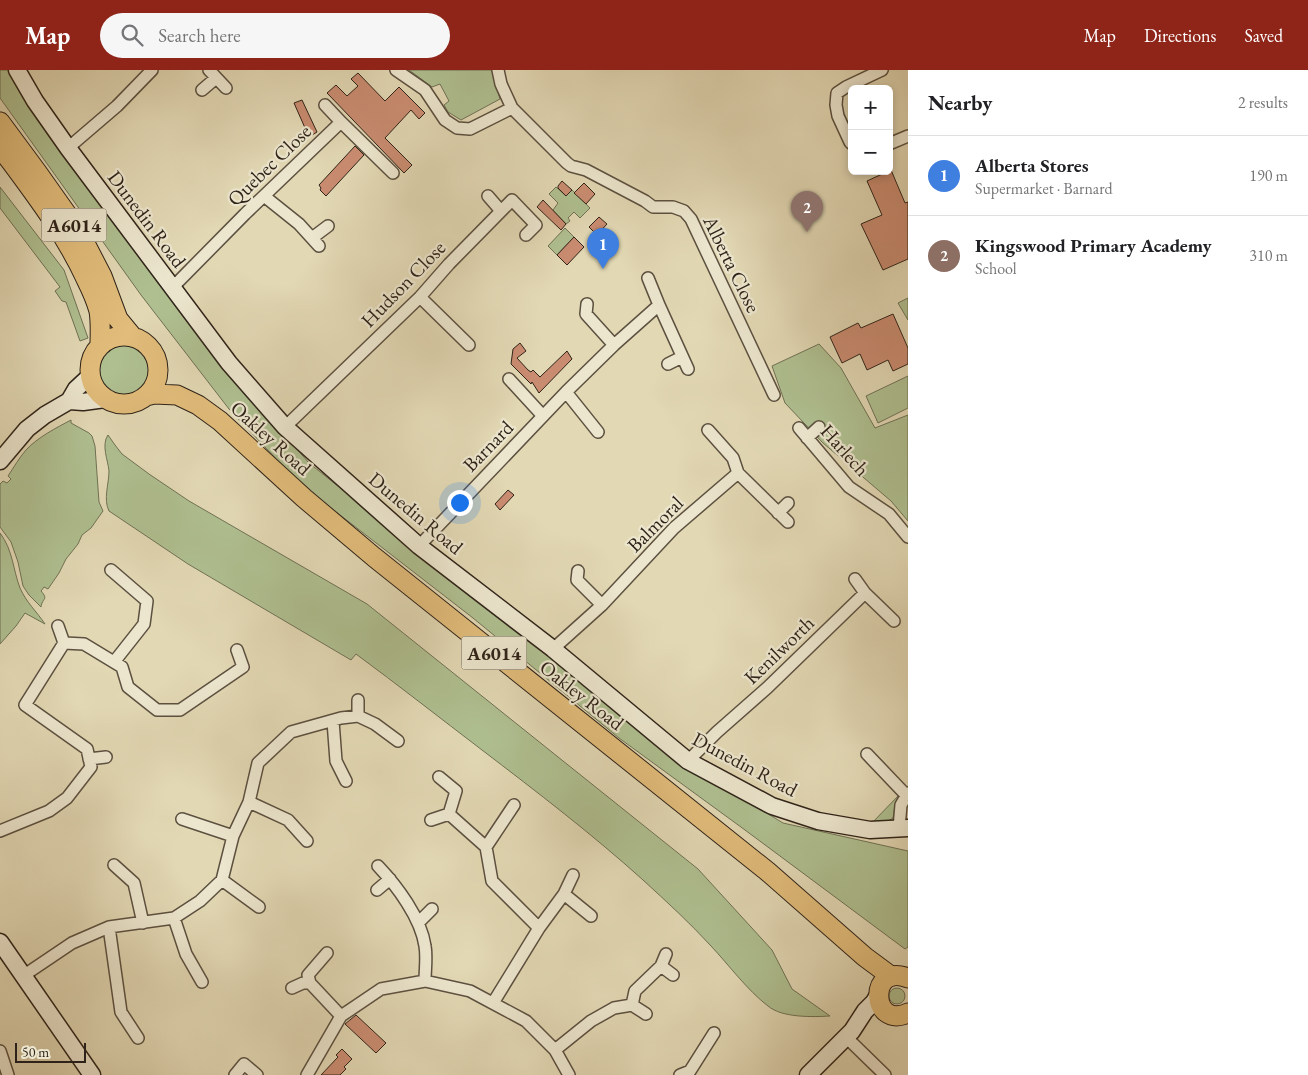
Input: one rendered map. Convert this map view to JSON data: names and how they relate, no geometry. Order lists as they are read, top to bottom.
{
  "streets": {
    "main road": ["A6014", "Oakley Road"],
    "street": [
      "Quebec Close",
      "Dunedin Road",
      "Alberta Close",
      "Hudson Close",
      "Barnard",
      "Harlech",
      "Balmoral",
      "Kenilworth"
    ]
  },
  "crossings": [
    ["Quebec Close", "Dunedin Road"],
    ["Dunedin Road", "Hudson Close"],
    ["Dunedin Road", "Barnard"],
    ["Dunedin Road", "Balmoral"],
    ["Dunedin Road", "Kenilworth"],
    ["A6014", "Oakley Road"]
  ],
  "scale_bar": "50 m",
  "page": {
    "header": "Map",
    "search": "Search here",
    "nav": ["Map", "Directions", "Saved"],
    "heading": ["Nearby", "2 results"],
    "map_buttons": ["+", "−"],
    "list": [
      {
        "mark": "1",
        "name": "Alberta Stores",
        "note": "Supermarket · Barnard",
        "value": "190 m"
      },
      {
        "mark": "2",
        "name": "Kingswood Primary Academy",
        "note": "School",
        "value": "310 m"
      }
    ],
    "pins": ["2", "1"],
    "scale": "50 m"
  }
}
